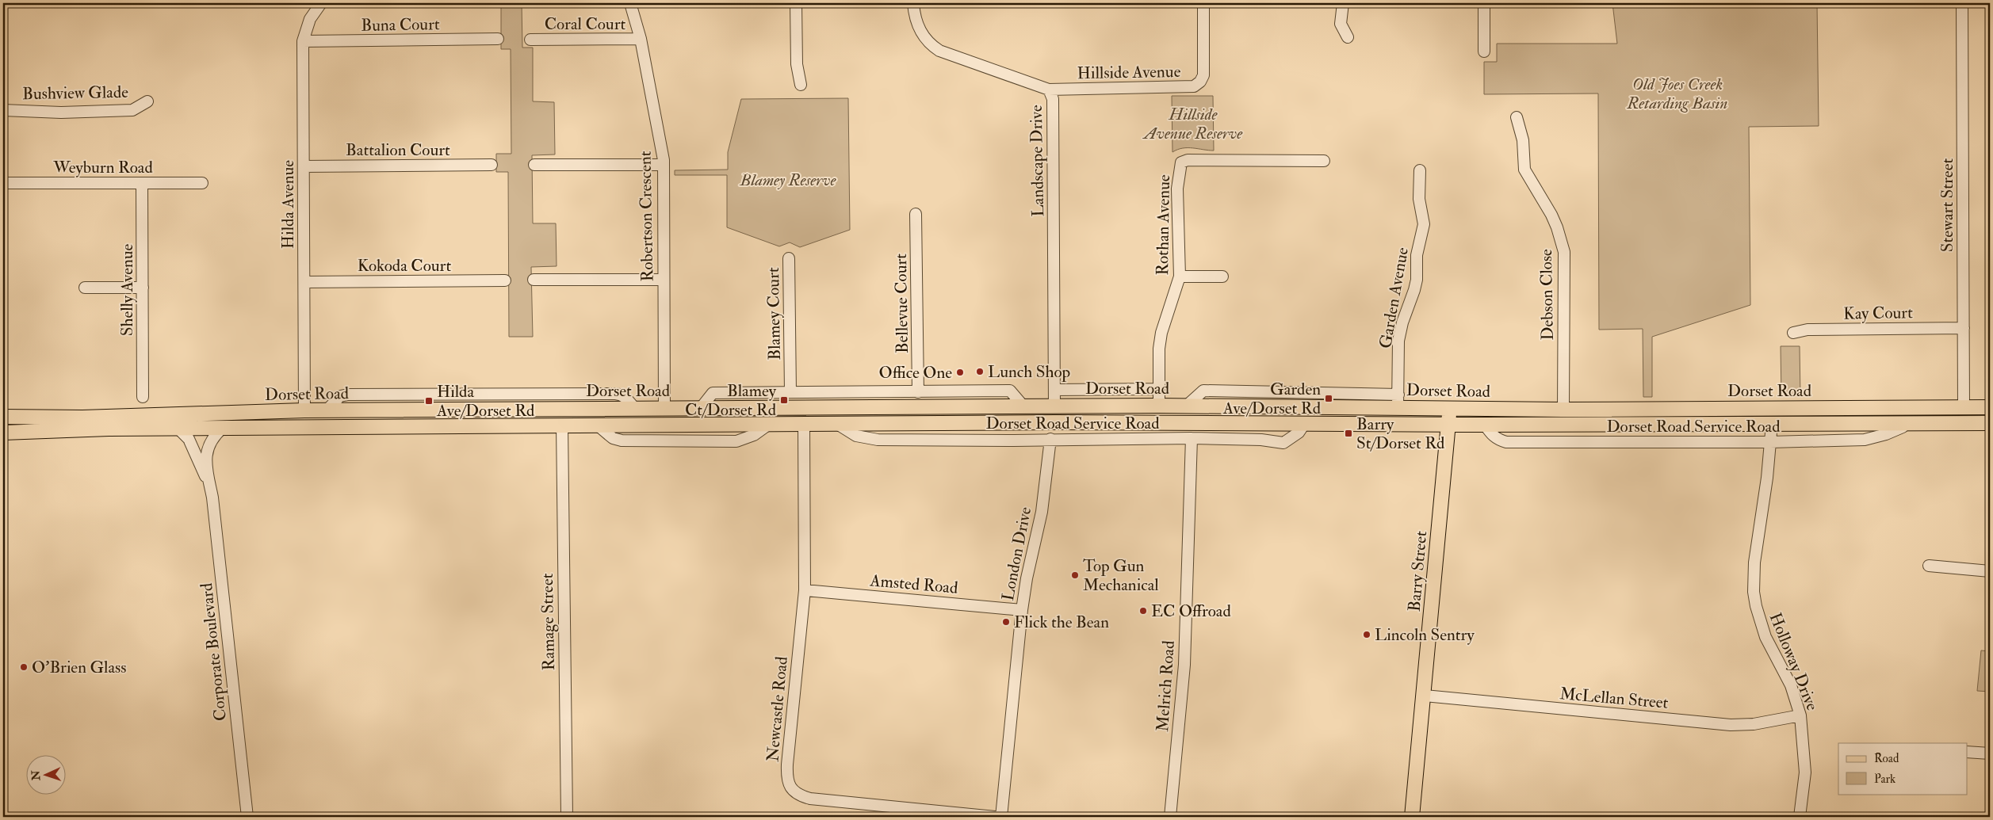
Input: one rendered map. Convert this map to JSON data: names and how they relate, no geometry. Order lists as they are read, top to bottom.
{
  "streets": {
    "main road": ["Dorset Road", "Barry Street"],
    "street": [
      "Coral Court",
      "Buna Court",
      "Hillside Avenue",
      "Bushview Glade",
      "Battalion Court",
      "Landscape Drive",
      "Weyburn Road",
      "Hilda Avenue",
      "Stewart Street",
      "Robertson Crescent",
      "Rothan Avenue",
      "Kokoda Court",
      "Shelly Avenue",
      "Debson Close",
      "Garden Avenue",
      "Bellevue Court",
      "Kay Court",
      "Blamey Court",
      "Dorset Road Service Road",
      "London Drive",
      "Amsted Road",
      "Ramage Street",
      "Corporate Boulevard",
      "Holloway Drive",
      "Melrich Road",
      "McLellan Street",
      "Newcastle Road"
    ]
  },
  "crossings": [
    ["Coral Court", "Robertson Crescent"],
    ["Buna Court", "Hilda Avenue"],
    ["Hillside Avenue", "Landscape Drive"],
    ["Battalion Court", "Hilda Avenue"],
    ["Landscape Drive", "Dorset Road"],
    ["Landscape Drive", "Dorset Road Service Road"],
    ["Weyburn Road", "Shelly Avenue"],
    ["Hilda Avenue", "Kokoda Court"],
    ["Hilda Avenue", "Dorset Road"],
    ["Stewart Street", "Kay Court"],
    ["Stewart Street", "Dorset Road"],
    ["Robertson Crescent", "Dorset Road"],
    ["Rothan Avenue", "Dorset Road"],
    ["Rothan Avenue", "Dorset Road Service Road"],
    ["Debson Close", "Dorset Road"],
    ["Garden Avenue", "Dorset Road"],
    ["Bellevue Court", "Dorset Road Service Road"],
    ["Blamey Court", "Dorset Road Service Road"],
    ["Dorset Road", "Dorset Road Service Road"],
    ["Dorset Road", "Barry Street"],
    ["Dorset Road", "Ramage Street"],
    ["Dorset Road", "Corporate Boulevard"],
    ["Dorset Road", "Holloway Drive"],
    ["Dorset Road", "Newcastle Road"],
    ["Dorset Road Service Road", "London Drive"],
    ["Dorset Road Service Road", "Holloway Drive"],
    ["Dorset Road Service Road", "Melrich Road"],
    ["London Drive", "Amsted Road"],
    ["Barry Street", "McLellan Street"],
    ["Amsted Road", "Newcastle Road"],
    ["Holloway Drive", "McLellan Street"]
  ],
  "parks": ["Old Joes Creek Retarding Basin", "Hillside Avenue Reserve", "Blamey Reserve"],
  "places": {
    "other": [
      "Lunch Shop",
      "Office One",
      "Top Gun Mechanical",
      "EC Offroad",
      "Flick the Bean",
      "Lincoln Sentry",
      "O'Brien Glass"
    ],
    "transit": [
      "Garden Ave/Dorset Rd",
      "Blamey Ct/Dorset Rd",
      "Hilda Ave/Dorset Rd",
      "Barry St/Dorset Rd"
    ]
  },
  "legend": ["Road", "Park"],
  "north": "left"
}
